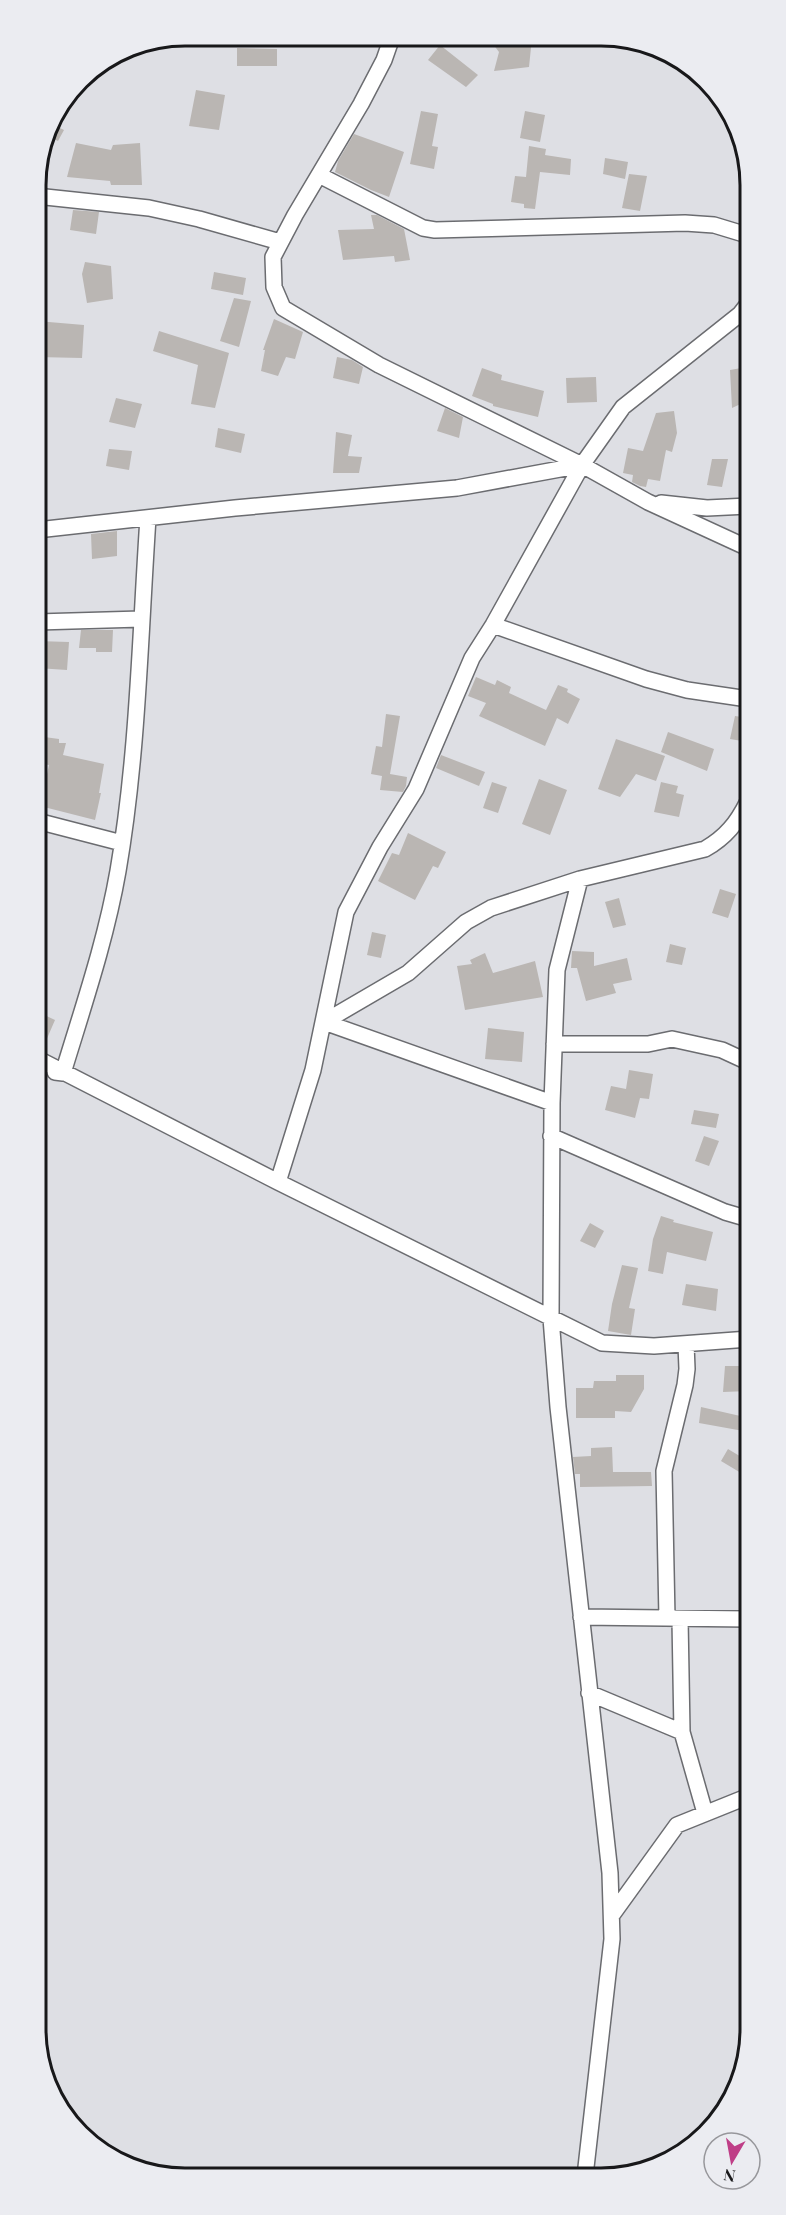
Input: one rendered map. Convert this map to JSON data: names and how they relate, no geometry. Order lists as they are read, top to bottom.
{
  "north": "bottom"
}
